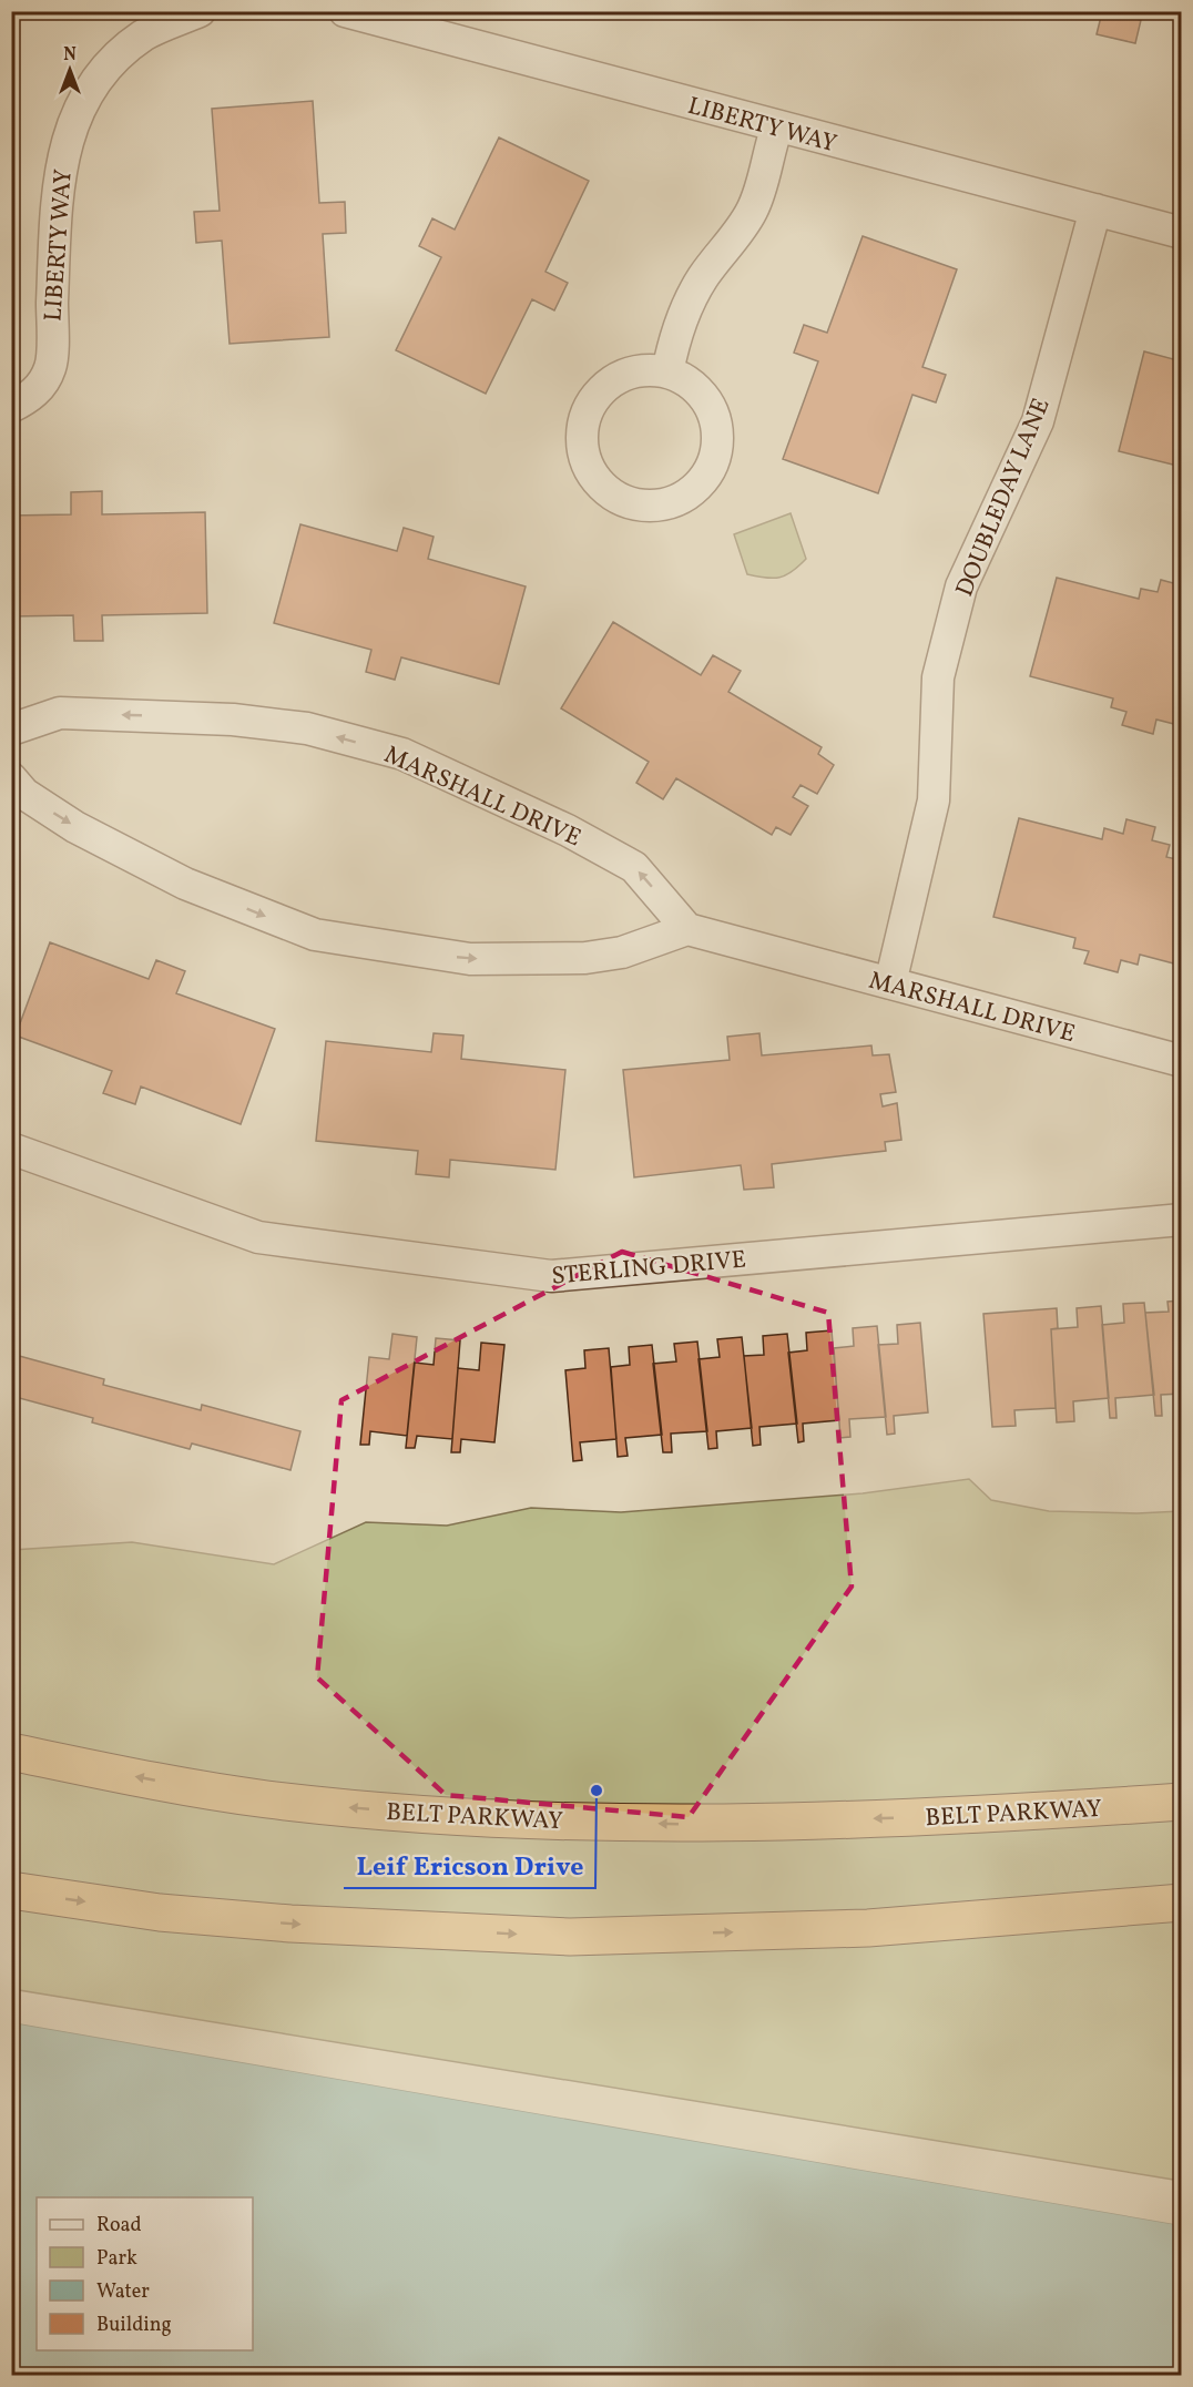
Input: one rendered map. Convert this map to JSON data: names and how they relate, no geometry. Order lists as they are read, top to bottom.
{
  "streets": {
    "highway": ["BELT PARKWAY"],
    "street": [
      "LIBERTY WAY",
      "DOUBLEDAY LANE",
      "MARSHALL DRIVE",
      "STERLING DRIVE"
    ]
  },
  "crossings": [
    ["LIBERTY WAY", "DOUBLEDAY LANE"],
    ["DOUBLEDAY LANE", "MARSHALL DRIVE"]
  ],
  "places": ["Leif Ericson Drive"],
  "legend": [
    "Road",
    "Park",
    "Water",
    "Building"
  ],
  "north": "top"
}
